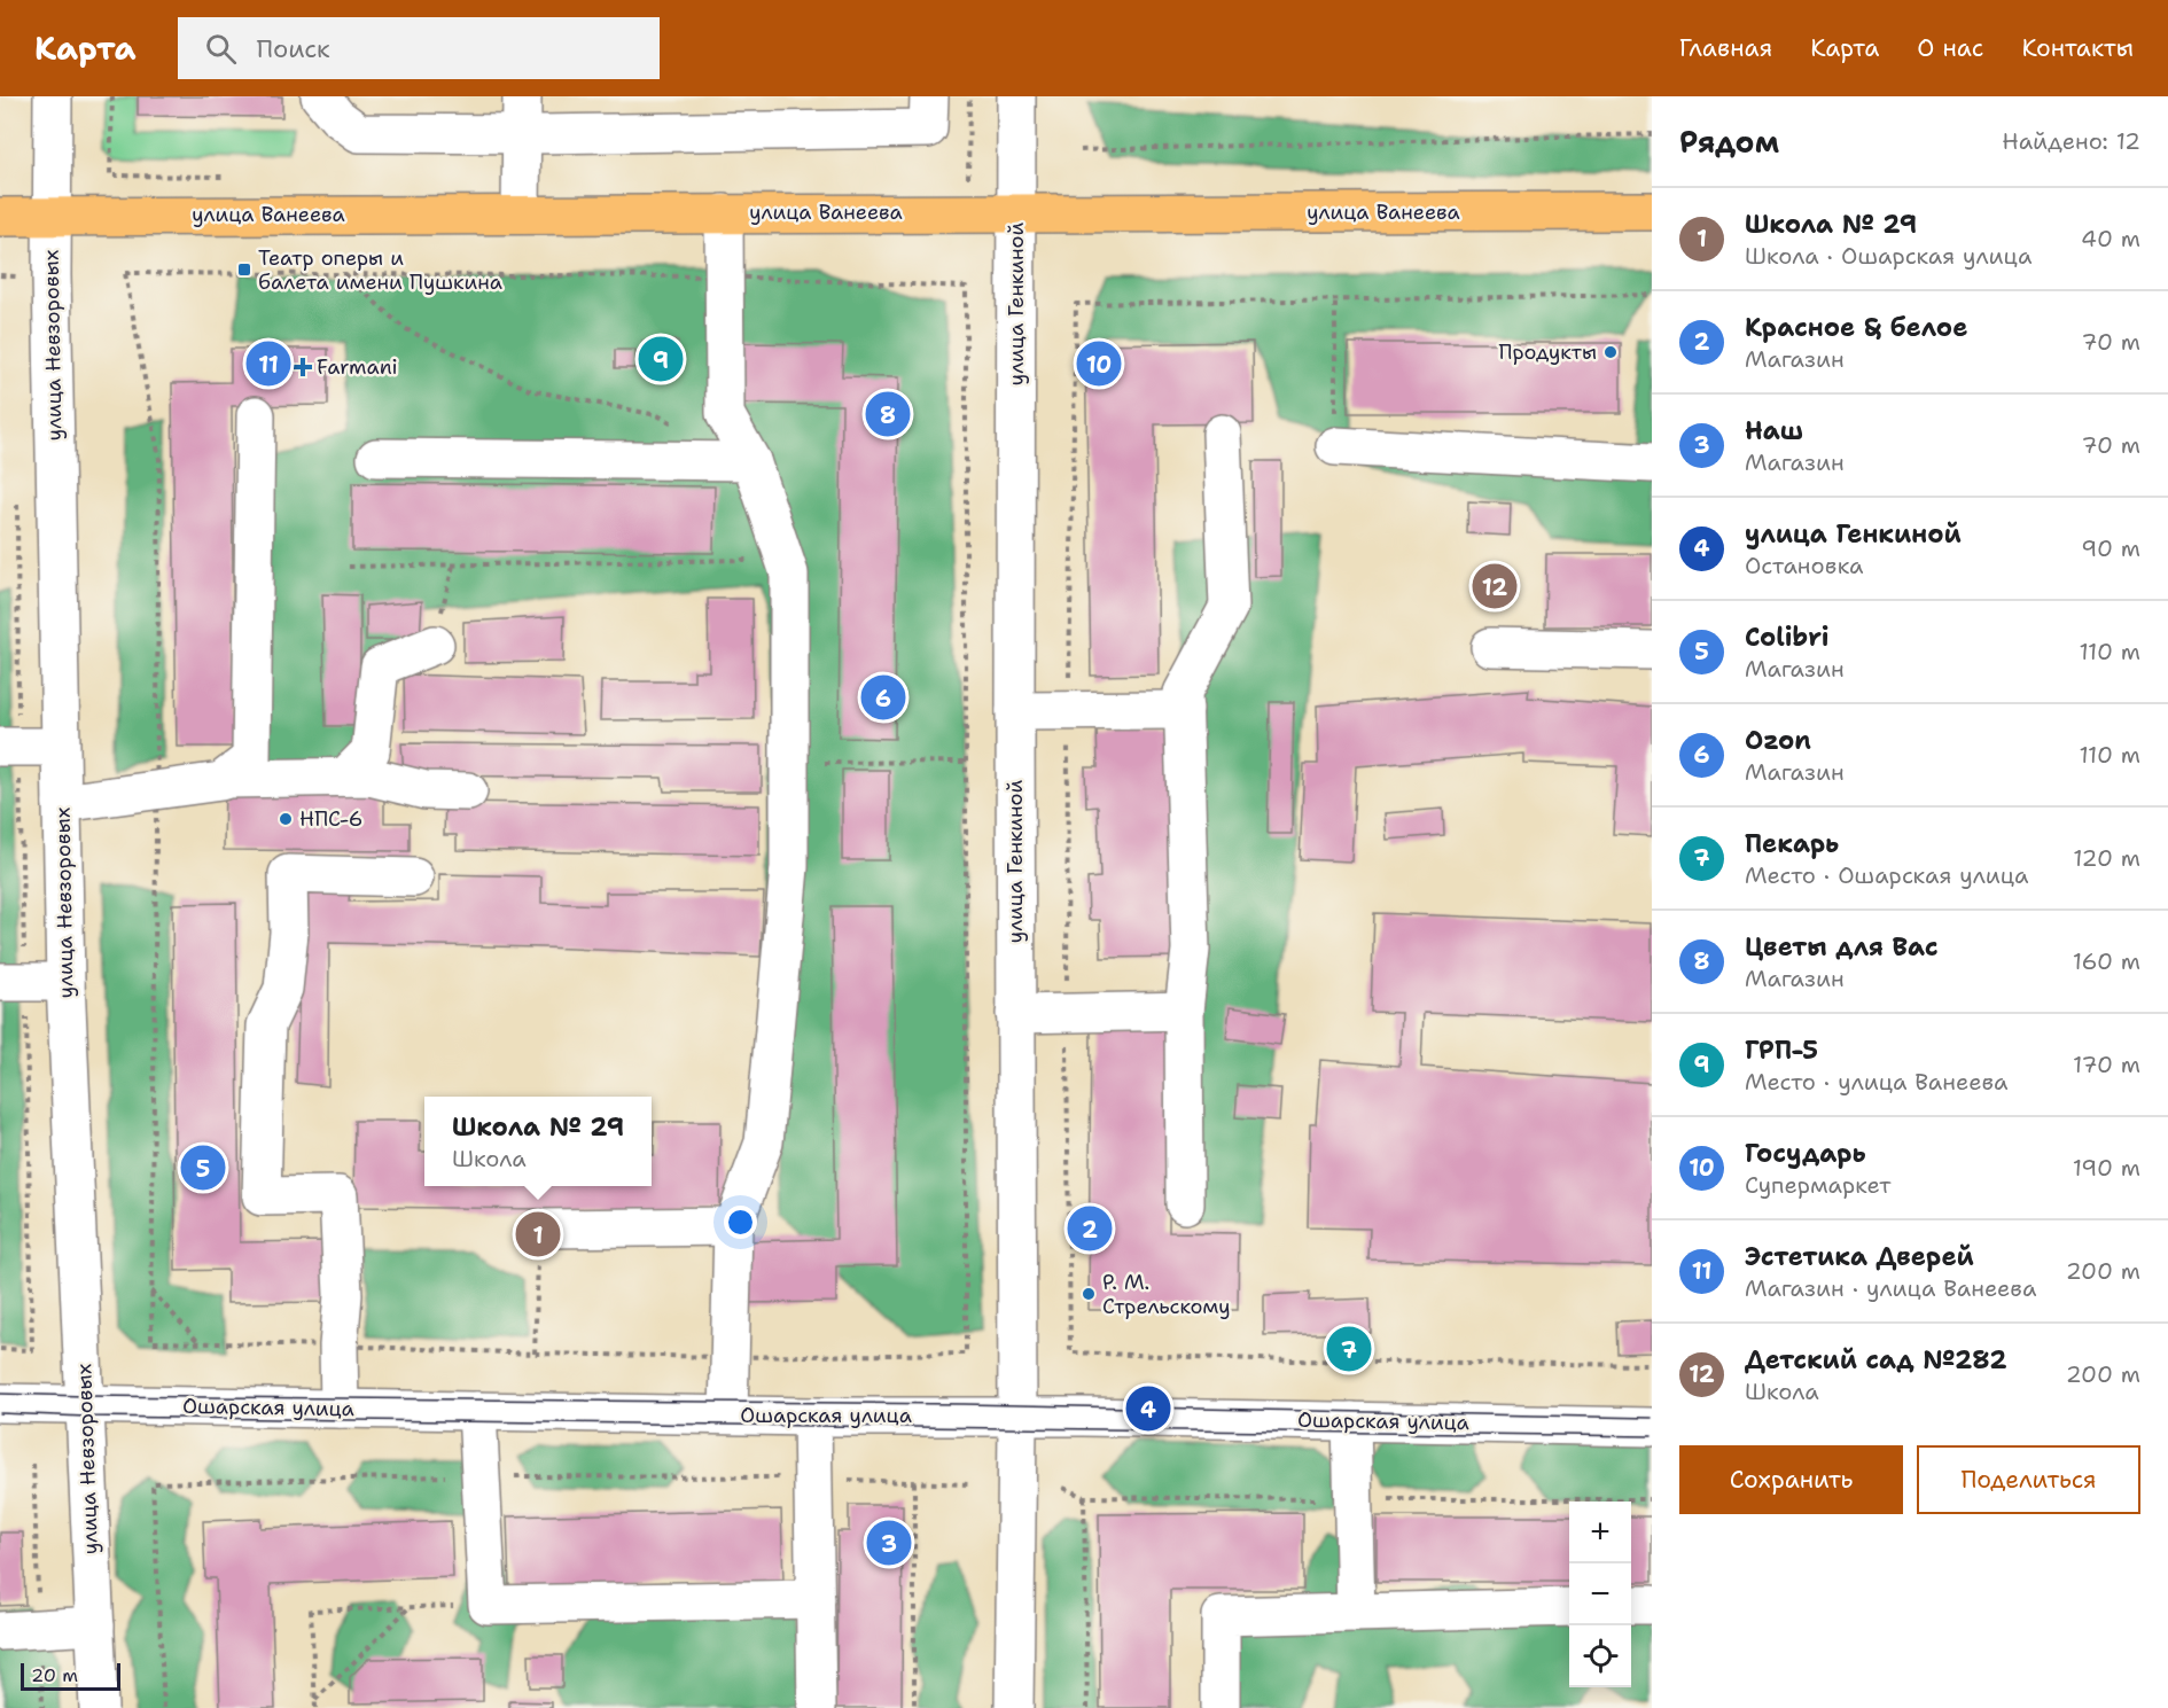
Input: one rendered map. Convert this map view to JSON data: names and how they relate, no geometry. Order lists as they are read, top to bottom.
{
  "streets": {
    "main road": ["улица Ванеева"],
    "street": ["улица Генкиной", "улица Невзоровых", "Ошарская улица"]
  },
  "crossings": [
    ["улица Ванеева", "улица Генкиной"],
    ["улица Ванеева", "улица Невзоровых"],
    ["улица Генкиной", "Ошарская улица"],
    ["улица Невзоровых", "Ошарская улица"]
  ],
  "places": {
    "transit": ["Театр оперы и балета имени Пушкина"],
    "other": ["Продукты", "НПС-6", "Р. М. Стрельскому"],
    "health": ["Farmani"]
  },
  "scale_bar": "20 m",
  "page": {
    "header": "Карта",
    "search": "Поиск",
    "nav": [
      "Главная",
      "Карта",
      "О нас",
      "Контакты"
    ],
    "heading": ["Рядом", "Найдено: 12"],
    "list": [
      {
        "mark": "1",
        "name": "Школа № 29",
        "note": "Школа · Ошарская улица",
        "value": "40 m"
      },
      {
        "mark": "2",
        "name": "Красное & белое",
        "note": "Магазин",
        "value": "70 m"
      },
      {
        "mark": "3",
        "name": "Наш",
        "note": "Магазин",
        "value": "70 m"
      },
      {
        "mark": "4",
        "name": "улица Генкиной",
        "note": "Остановка",
        "value": "90 m"
      },
      {
        "mark": "5",
        "name": "Colibri",
        "note": "Магазин",
        "value": "110 m"
      },
      {
        "mark": "6",
        "name": "Ozon",
        "note": "Магазин",
        "value": "110 m"
      },
      {
        "mark": "7",
        "name": "Пекарь",
        "note": "Место · Ошарская улица",
        "value": "120 m"
      },
      {
        "mark": "8",
        "name": "Цветы для Вас",
        "note": "Магазин",
        "value": "160 m"
      },
      {
        "mark": "9",
        "name": "ГРП-5",
        "note": "Место · улица Ванеева",
        "value": "170 m"
      },
      {
        "mark": "10",
        "name": "Государь",
        "note": "Супермаркет",
        "value": "190 m"
      },
      {
        "mark": "11",
        "name": "Эстетика Дверей",
        "note": "Магазин · улица Ванеева",
        "value": "200 m"
      },
      {
        "mark": "12",
        "name": "Детский сад №282",
        "note": "Школа",
        "value": "200 m"
      }
    ],
    "pins": [
      "9",
      "10",
      "11",
      "8",
      "12",
      "6",
      "5",
      "2",
      "1",
      "7",
      "4",
      "3"
    ],
    "popup": ["Школа № 29", "Школа"],
    "buttons": ["Сохранить", "Поделиться"],
    "map_buttons": ["+", "−"],
    "scale": "20 m"
  }
}
